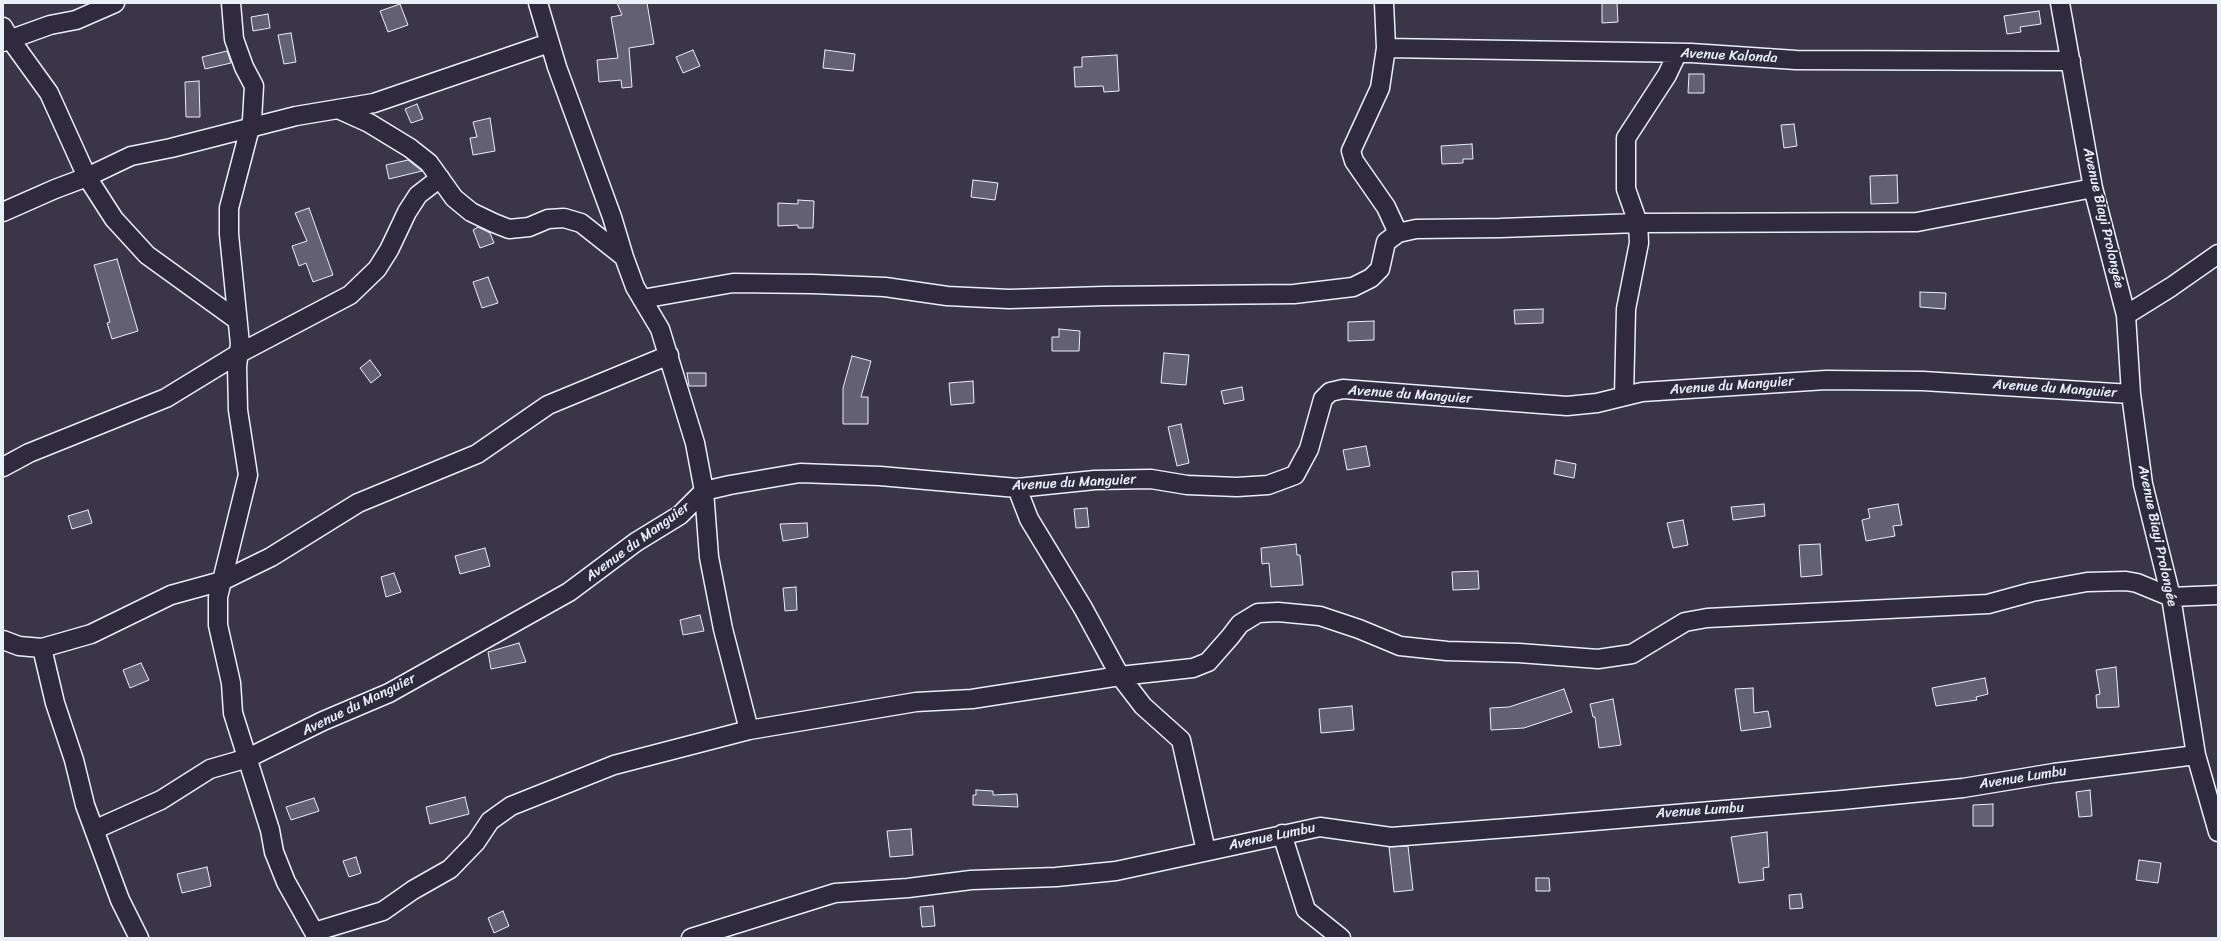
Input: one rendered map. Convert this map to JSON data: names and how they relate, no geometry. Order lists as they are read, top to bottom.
{
  "streets": {
    "street": [
      "Avenue Kalonda",
      "Avenue Biayi Prolongée",
      "Avenue du Manguier",
      "Avenue Lumbu"
    ]
  },
  "crossings": [
    ["Avenue Kalonda", "Avenue Biayi Prolongée"],
    ["Avenue Biayi Prolongée", "Avenue du Manguier"],
    ["Avenue Biayi Prolongée", "Avenue Lumbu"]
  ]
}
